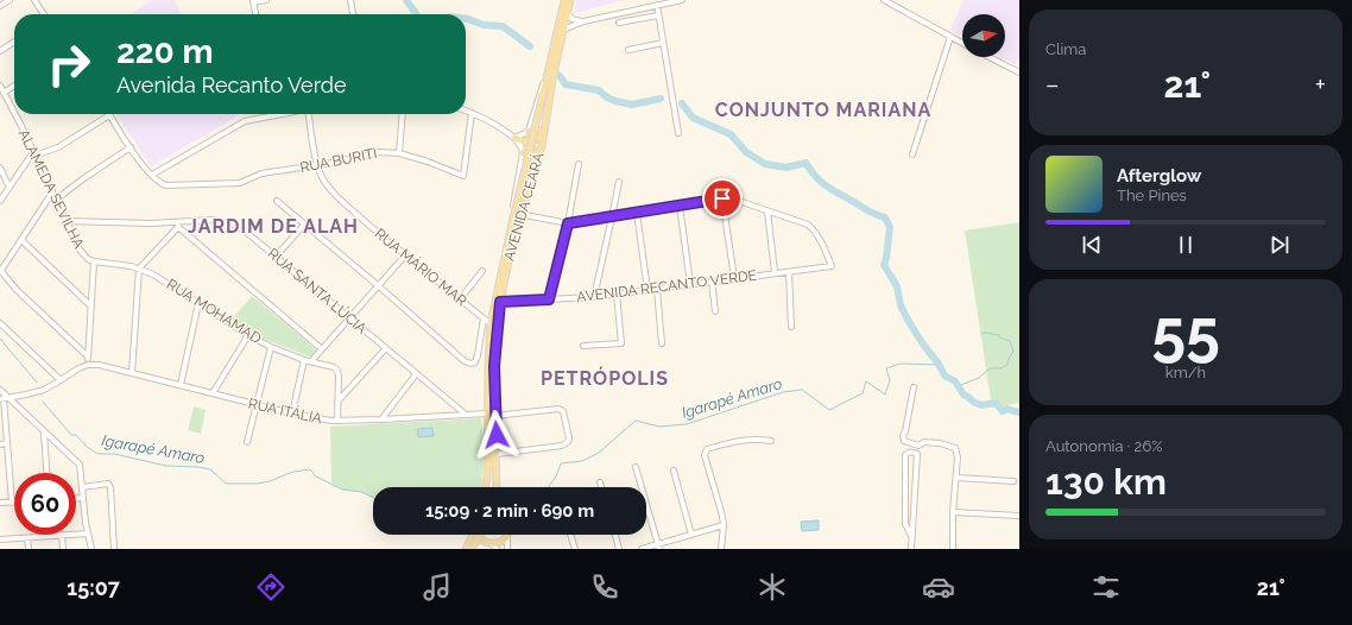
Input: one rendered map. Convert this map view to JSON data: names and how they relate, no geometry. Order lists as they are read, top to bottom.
{
  "streets": {
    "main road": ["AVENIDA CEARÁ"],
    "street": [
      "RUA BURITI",
      "ALAMEDA SEVILHA",
      "RUA MÁRIO MAR",
      "AVENIDA RECANTO VERDE",
      "RUA SANTA LÚCIA",
      "RUA MOHAMAD",
      "RUA ITÁLIA"
    ]
  },
  "crossings": [
    ["RUA BURITI", "RUA MÁRIO MAR"],
    ["ALAMEDA SEVILHA", "RUA SANTA LÚCIA"],
    ["ALAMEDA SEVILHA", "RUA MOHAMAD"],
    ["AVENIDA CEARÁ", "RUA MÁRIO MAR"],
    ["AVENIDA CEARÁ", "AVENIDA RECANTO VERDE"],
    ["AVENIDA CEARÁ", "RUA ITÁLIA"],
    ["RUA SANTA LÚCIA", "RUA ITÁLIA"],
    ["RUA MOHAMAD", "RUA ITÁLIA"]
  ],
  "districts": ["CONJUNTO MARIANA", "JARDIM DE ALAH", "PETRÓPOLIS"],
  "water": ["Igarapé Amaro"],
  "north": "right",
  "page": {
    "tile": [
      "Clima",
      ["55", "km/h"],
      ["Autonomia · 26%", "130 km"]
    ],
    "turn": ["220 m", "Avenida Recanto Verde"],
    "heat": ["−", "21°", "+"],
    "song": ["Afterglow", "The Pines"],
    "limit": "60",
    "trip": "15:09 · 2 min · 690 m",
    "tabs": ["15:07", "21°"]
  }
}
